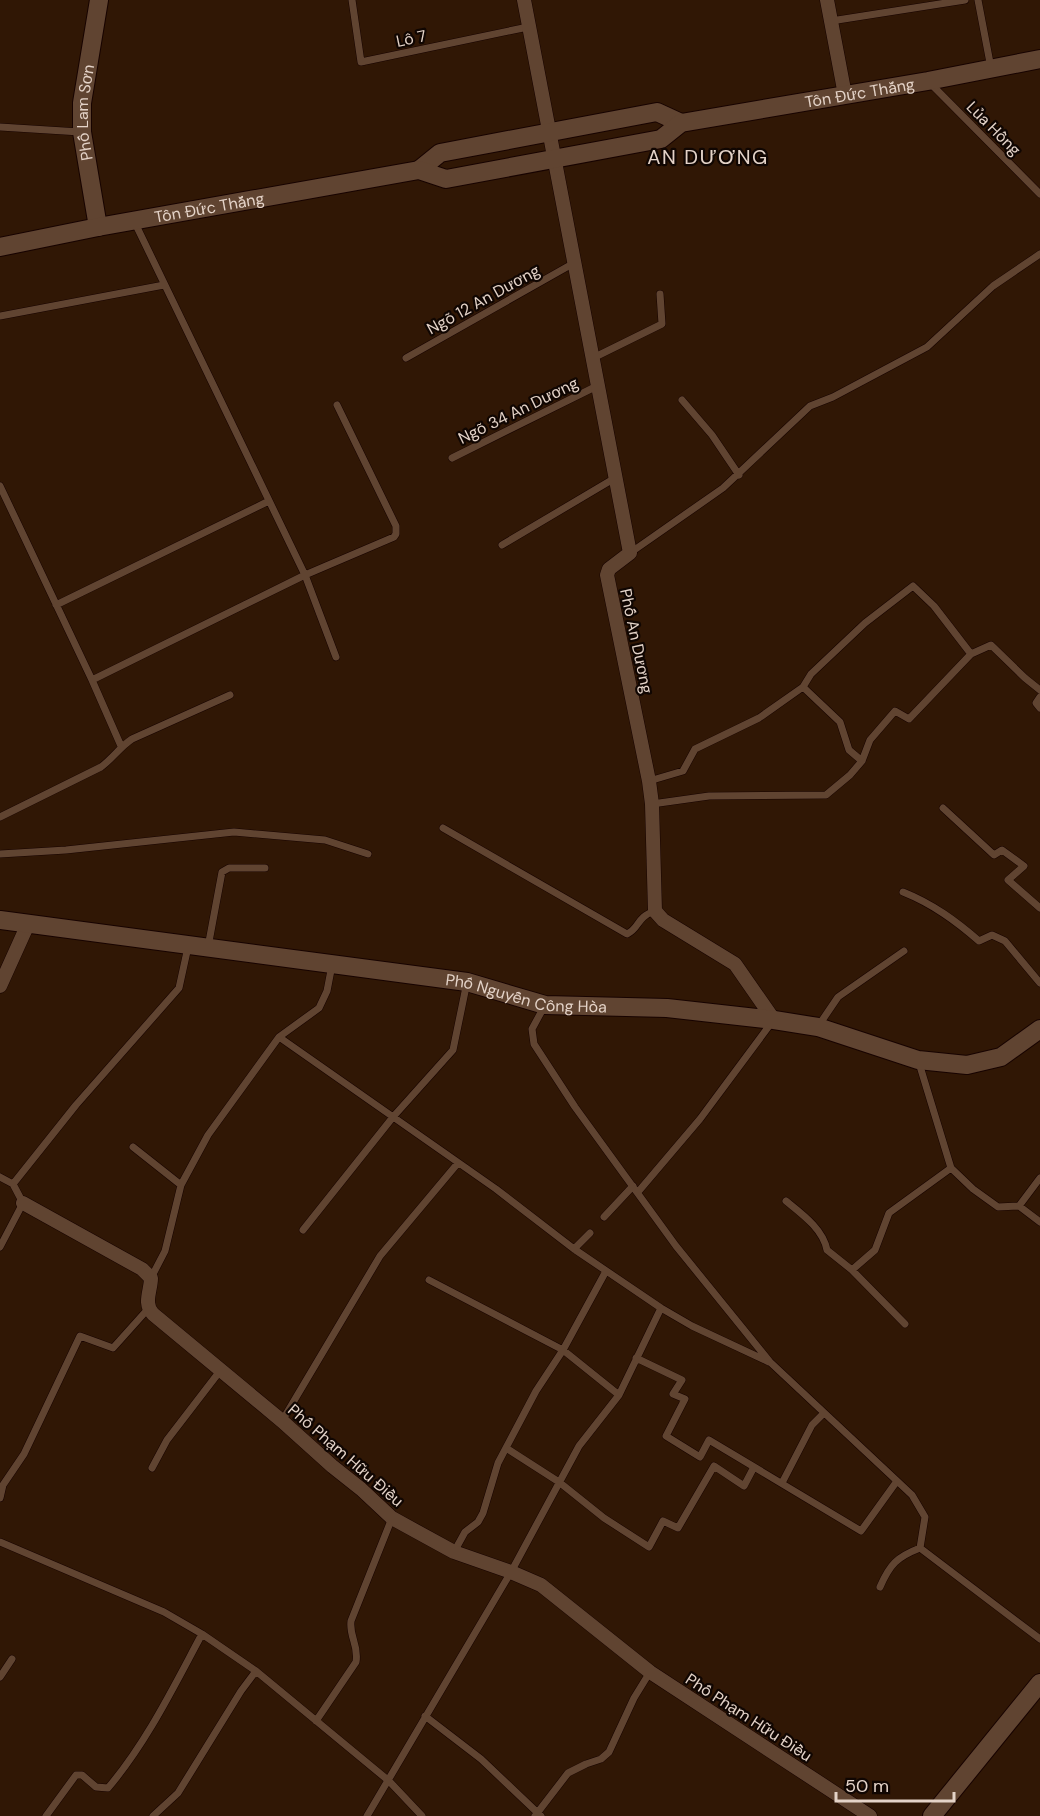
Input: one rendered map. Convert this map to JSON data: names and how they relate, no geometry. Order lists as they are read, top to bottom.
{
  "streets": {
    "main road": ["Tôn Đức Thắng", "Phố Lam Sơn", "Phố Nguyễn Công Hòa"],
    "street": ["Phố An Dương", "Phố Phạm Hữu Điều"],
    "lane": [
      "Lô 7",
      "Lủa Hồng",
      "Ngõ 12 An Dương",
      "Ngõ 34 An Dương"
    ]
  },
  "crossings": [
    ["Tôn Đức Thắng", "Phố Lam Sơn"],
    ["Tôn Đức Thắng", "Lủa Hồng"]
  ],
  "districts": ["AN DƯƠNG"],
  "scale_bar": "50 m"
}
